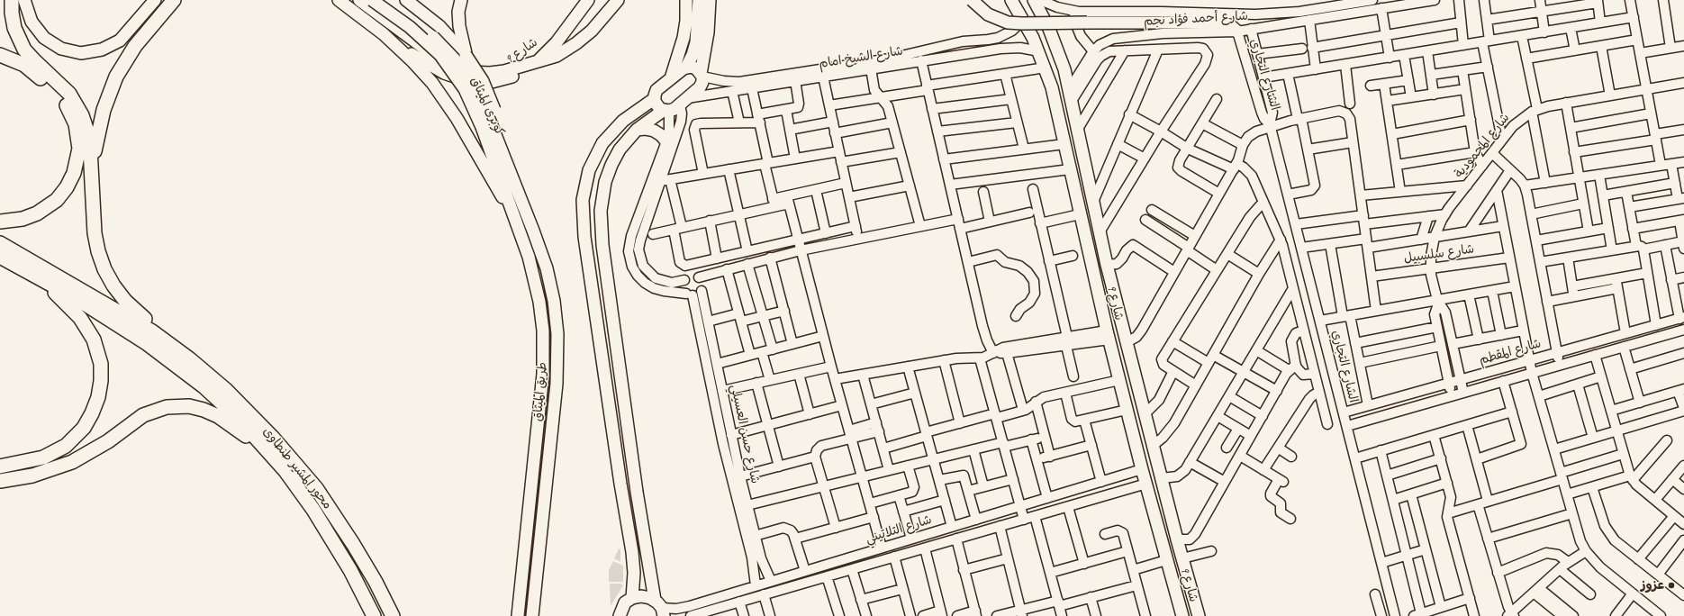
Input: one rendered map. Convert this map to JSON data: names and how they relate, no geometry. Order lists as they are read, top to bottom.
{
  "streets": {
    "highway": ["محور المشير طنطاوى"],
    "main road": ["شارع 9", "كوبرى الميثاق", "طريق الميثاق"],
    "street": [
      "شارع أحمد فؤاد نجم",
      "شارع الشيخ امام",
      "الشارع التجاري",
      "شارع المحمودية",
      "شارع سلسبيل",
      "شارع المقطم",
      "شارع حسن العسيلي",
      "شارع التلاتيني"
    ]
  },
  "crossings": [
    ["شارع أحمد فؤاد نجم", "شارع 9"],
    ["شارع أحمد فؤاد نجم", "الشارع التجاري"],
    ["شارع 9", "شارع الشيخ امام"],
    ["شارع 9", "شارع التلاتيني"],
    ["الشارع التجاري", "شارع المقطم"],
    ["كوبرى الميثاق", "طريق الميثاق"],
    ["شارع المحمودية", "شارع سلسبيل"],
    ["شارع حسن العسيلي", "شارع التلاتيني"]
  ],
  "places": ["عزوز"]
}
